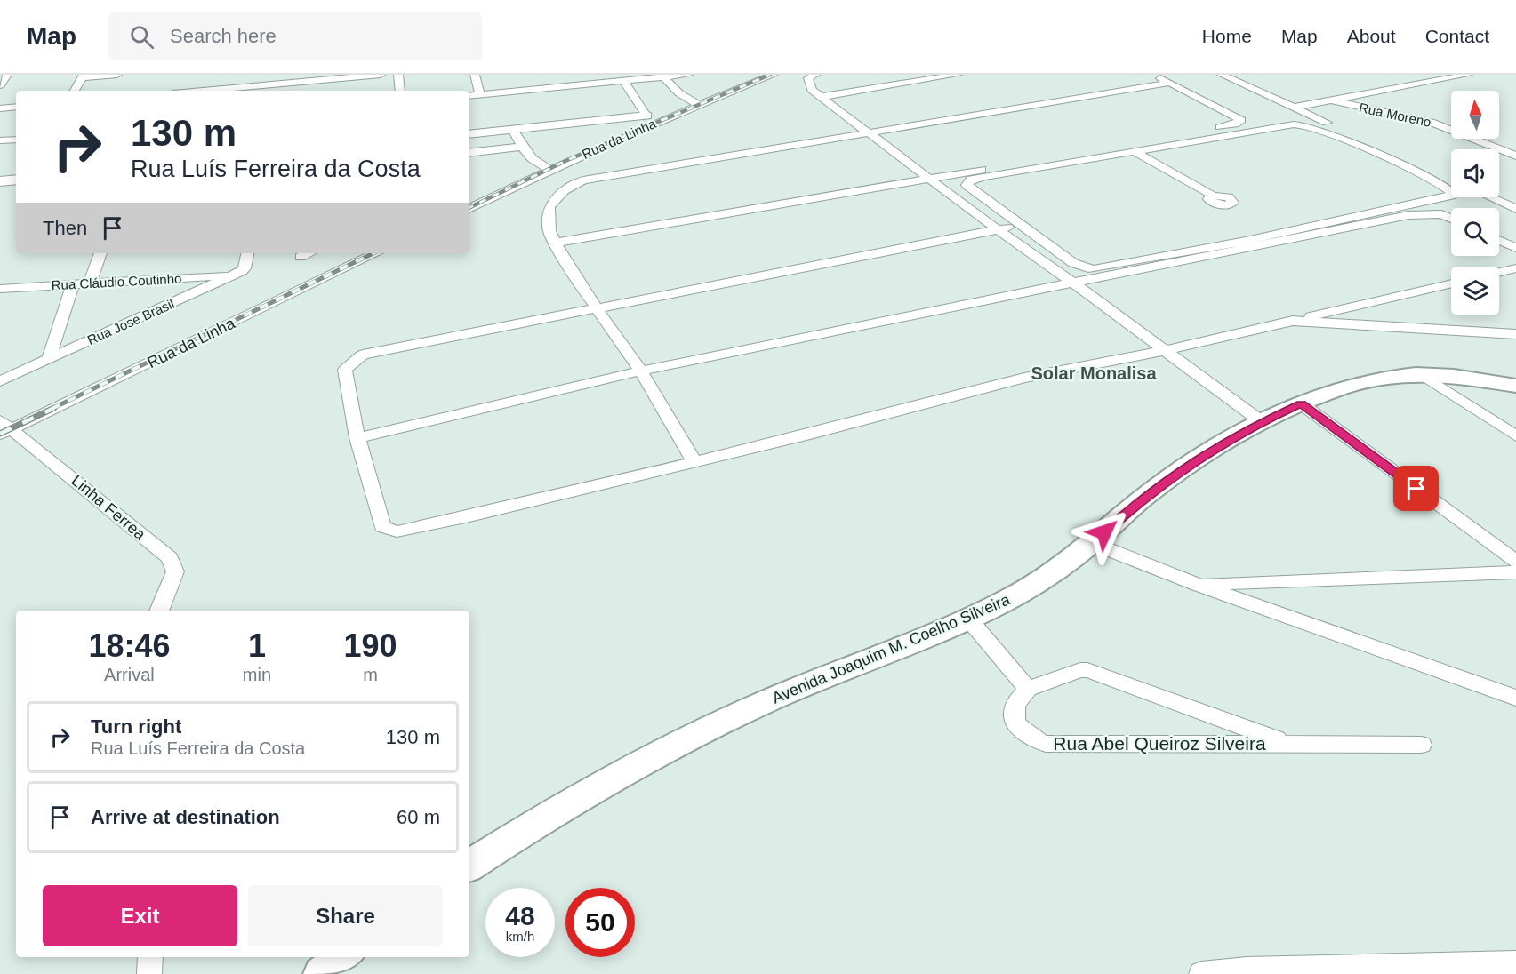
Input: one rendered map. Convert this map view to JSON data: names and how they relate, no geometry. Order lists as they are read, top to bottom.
{
  "streets": {
    "main road": ["Avenida Joaquim M. Coelho Silveira"],
    "street": [
      "Rua Moreno",
      "Rua da Linha",
      "Rua Cláudio Coutinho",
      "Rua Jose Brasil",
      "Linha Ferrea",
      "Rua Abel Queiroz Silveira"
    ]
  },
  "crossings": [
    ["Rua da Linha", "Linha Ferrea"],
    ["Rua Cláudio Coutinho", "Rua Jose Brasil"]
  ],
  "districts": ["Solar Monalisa"],
  "north": "top",
  "page": {
    "header": "Map",
    "search": "Search here",
    "nav": [
      "Home",
      "Map",
      "About",
      "Contact"
    ],
    "turn": ["130 m", "Rua Luís Ferreira da Costa"],
    "then": "Then",
    "eta": [
      "18:46",
      "Arrival",
      "1",
      "min",
      "190",
      "m"
    ],
    "list": [
      {
        "name": "Turn right",
        "note": "Rua Luís Ferreira da Costa",
        "value": "130 m"
      },
      {
        "name": "Arrive at destination",
        "value": "60 m"
      }
    ],
    "buttons": ["Exit", "Share"],
    "speed": "48 km/h",
    "limit": "50"
  }
}
